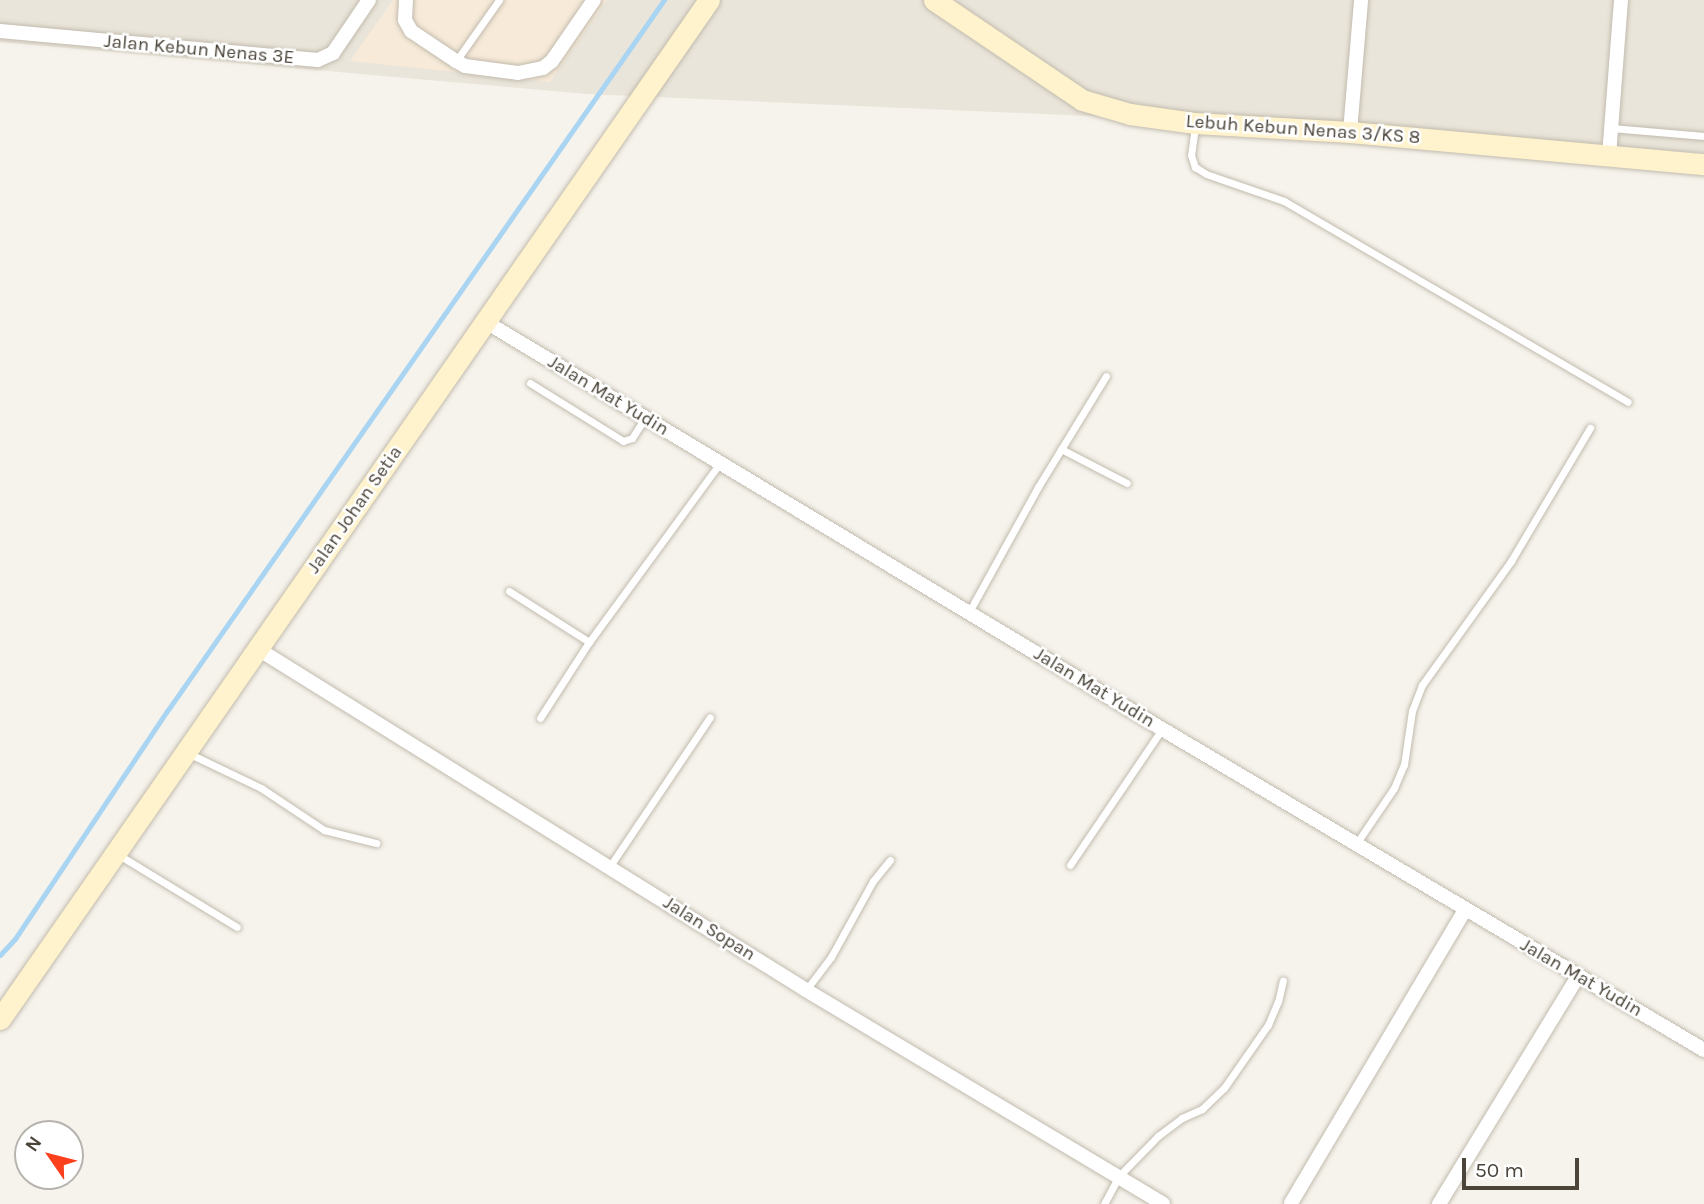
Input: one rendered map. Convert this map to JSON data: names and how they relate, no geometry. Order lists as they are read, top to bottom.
{
  "streets": {
    "main road": ["Lebuh Kebun Nenas 3/KS 8", "Jalan Johan Setia"],
    "street": ["Jalan Kebun Nenas 3E", "Jalan Mat Yudin", "Jalan Sopan"]
  },
  "crossings": [
    ["Jalan Mat Yudin", "Jalan Johan Setia"],
    ["Jalan Johan Setia", "Jalan Sopan"]
  ],
  "scale_bar": "50 m",
  "north": "top left"
}
